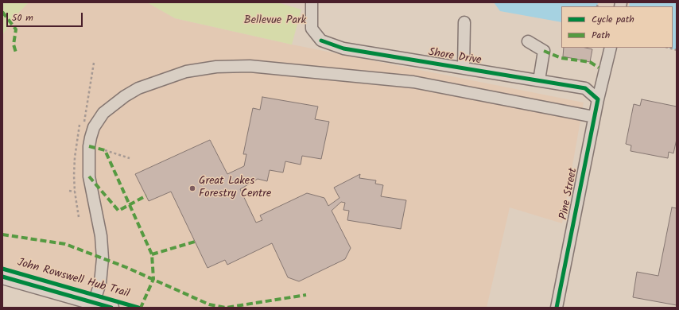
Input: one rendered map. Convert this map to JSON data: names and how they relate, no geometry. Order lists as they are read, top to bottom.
{
  "streets": {
    "street": ["Shore Drive", "Pine Street"],
    "cycle path": ["John Rowswell Hub Trail"]
  },
  "crossings": [
    ["Shore Drive", "Pine Street"]
  ],
  "parks": ["Bellevue Park"],
  "places": ["Great Lakes Forestry Centre"],
  "legend": ["Cycle path", "Path"],
  "scale_bar": "50 m"
}
